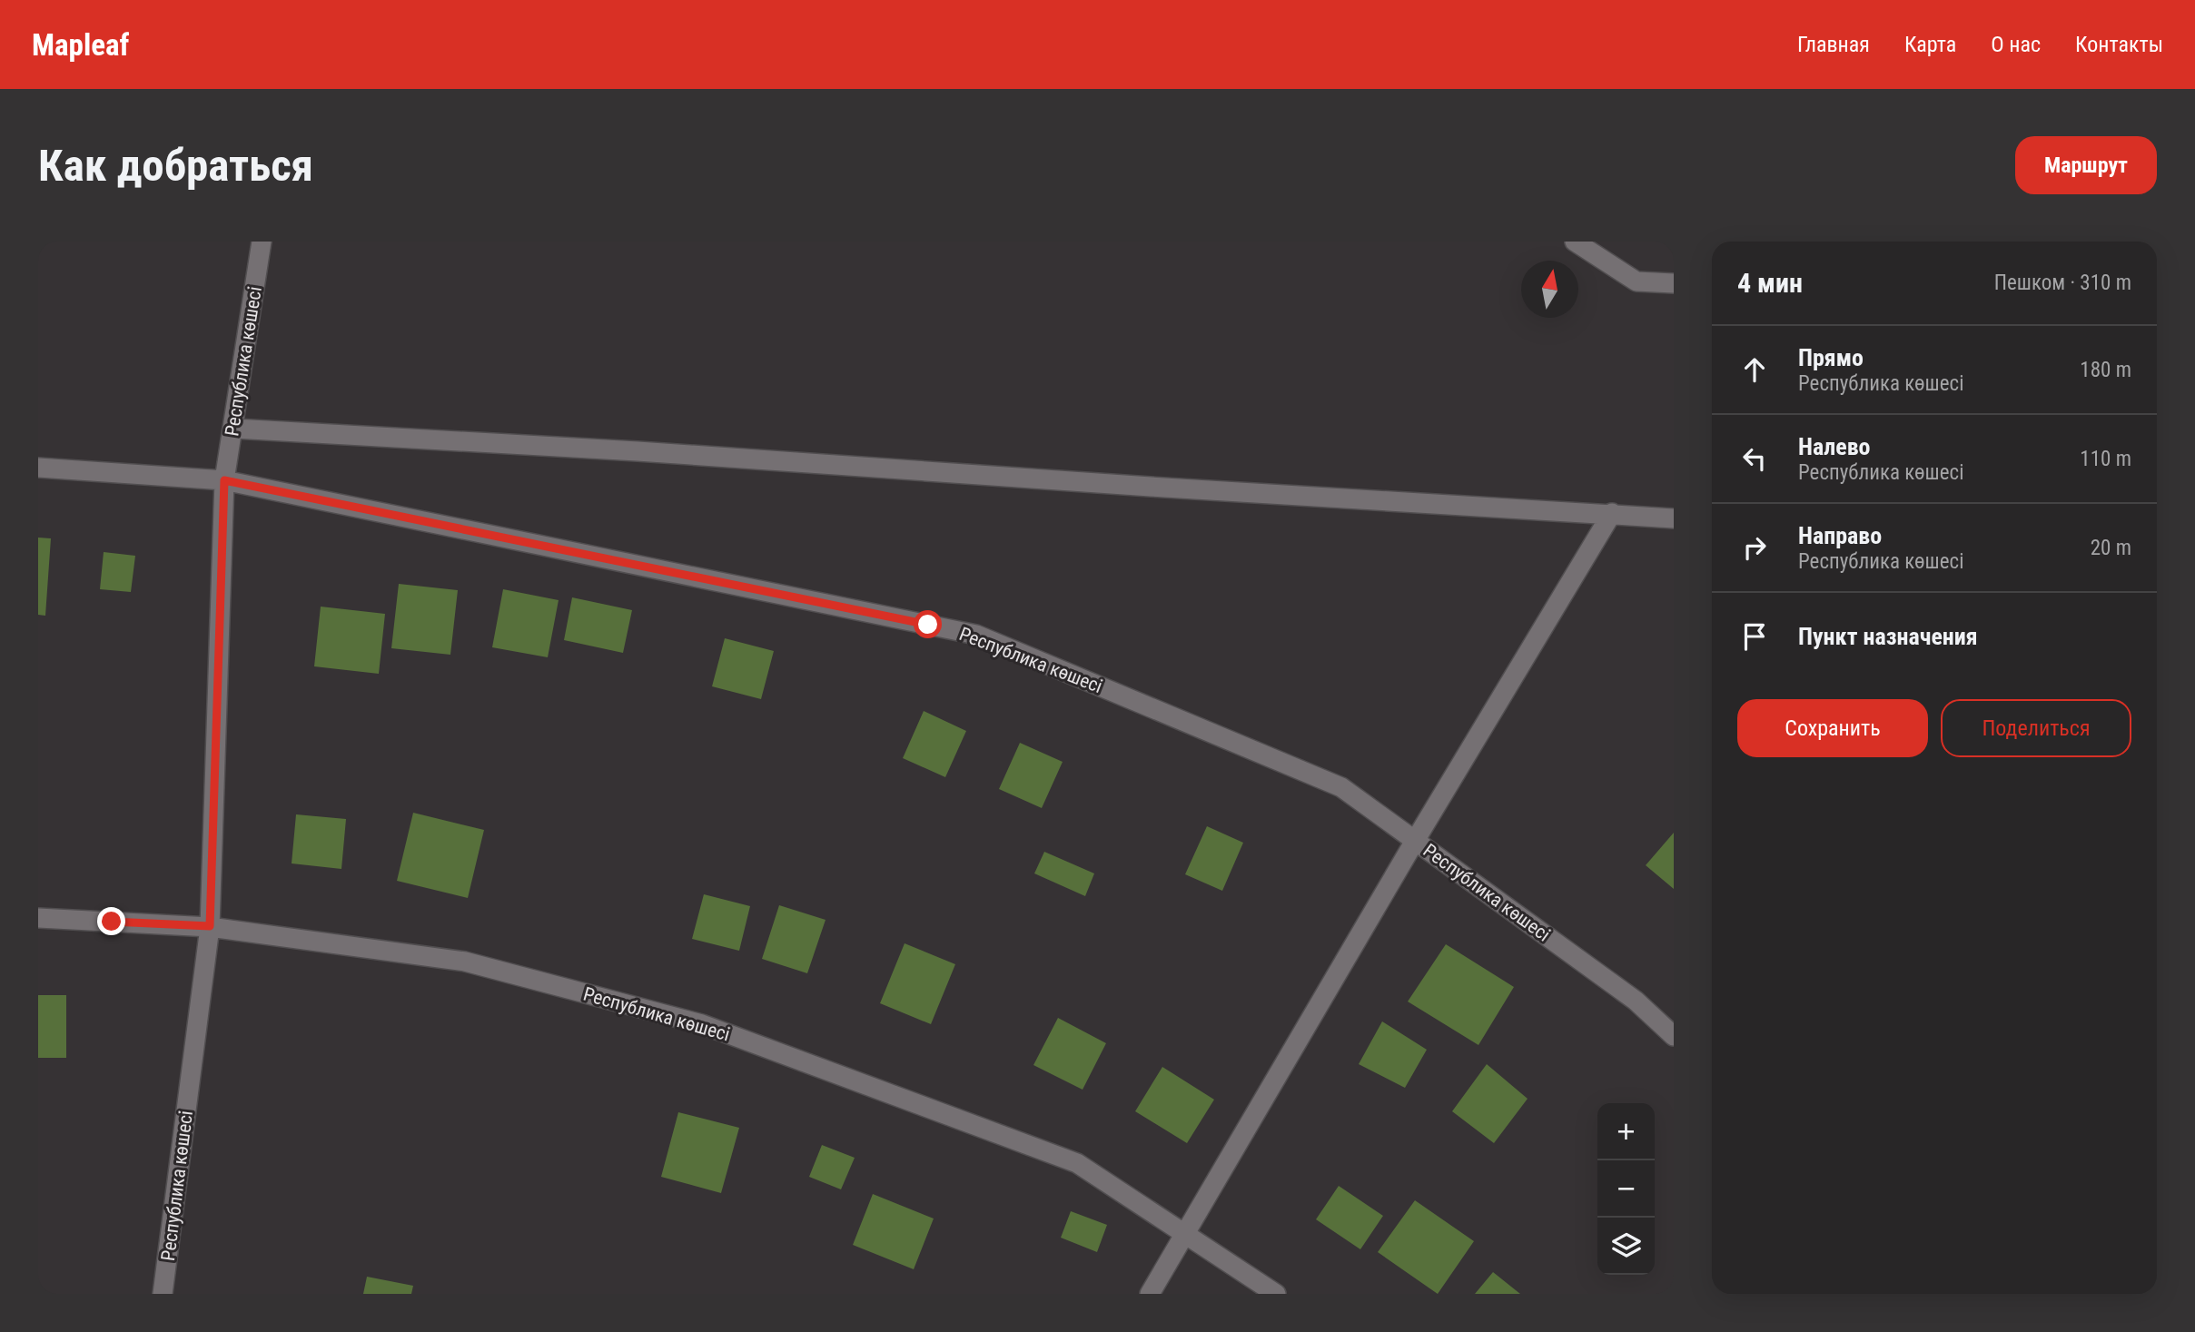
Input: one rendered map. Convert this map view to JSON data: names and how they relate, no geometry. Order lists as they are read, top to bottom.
{
  "streets": {
    "street": ["Республика көшесі"]
  },
  "north": "top",
  "page": {
    "header": "Mapleaf",
    "nav": [
      "Главная",
      "Карта",
      "О нас",
      "Контакты"
    ],
    "buttons": [
      "Маршрут",
      ["Сохранить", "Поделиться"]
    ],
    "title": "Как добраться",
    "heading": ["4 мин", "Пешком · 310 m"],
    "list": [
      ["Прямо", "Республика көшесі", "180 m"],
      ["Налево", "Республика көшесі", "110 m"],
      ["Направо", "Республика көшесі", "20 m"],
      "Пункт назначения"
    ],
    "map_buttons": ["+", "−"]
  }
}
